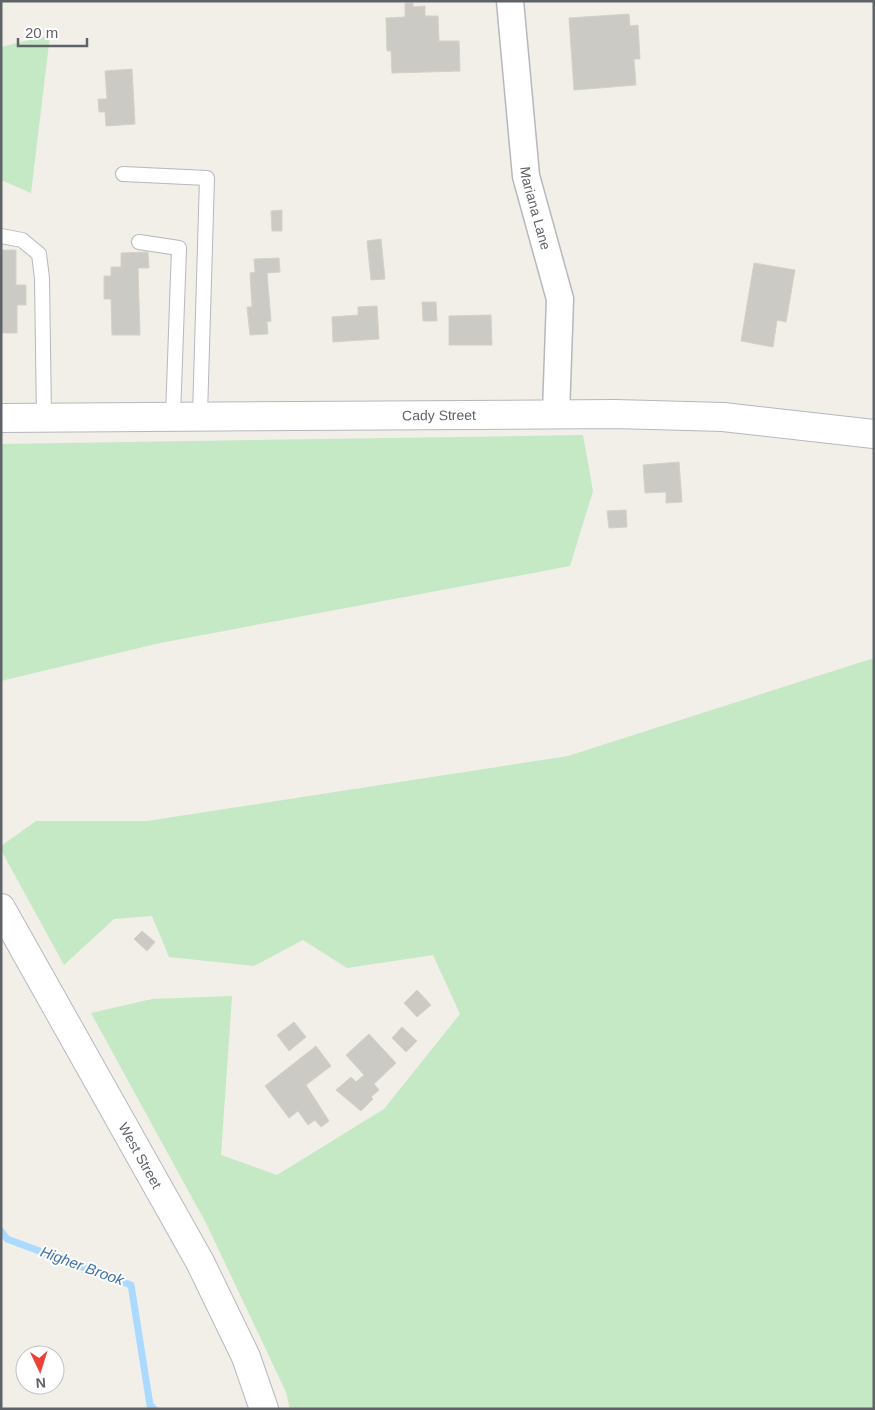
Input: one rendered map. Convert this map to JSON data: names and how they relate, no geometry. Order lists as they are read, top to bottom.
{
  "streets": {
    "street": ["Mariana Lane", "Cady Street", "West Street"]
  },
  "crossings": [
    ["Mariana Lane", "Cady Street"]
  ],
  "water": ["Higher Brook"],
  "scale_bar": "20 m",
  "north": "bottom"
}
